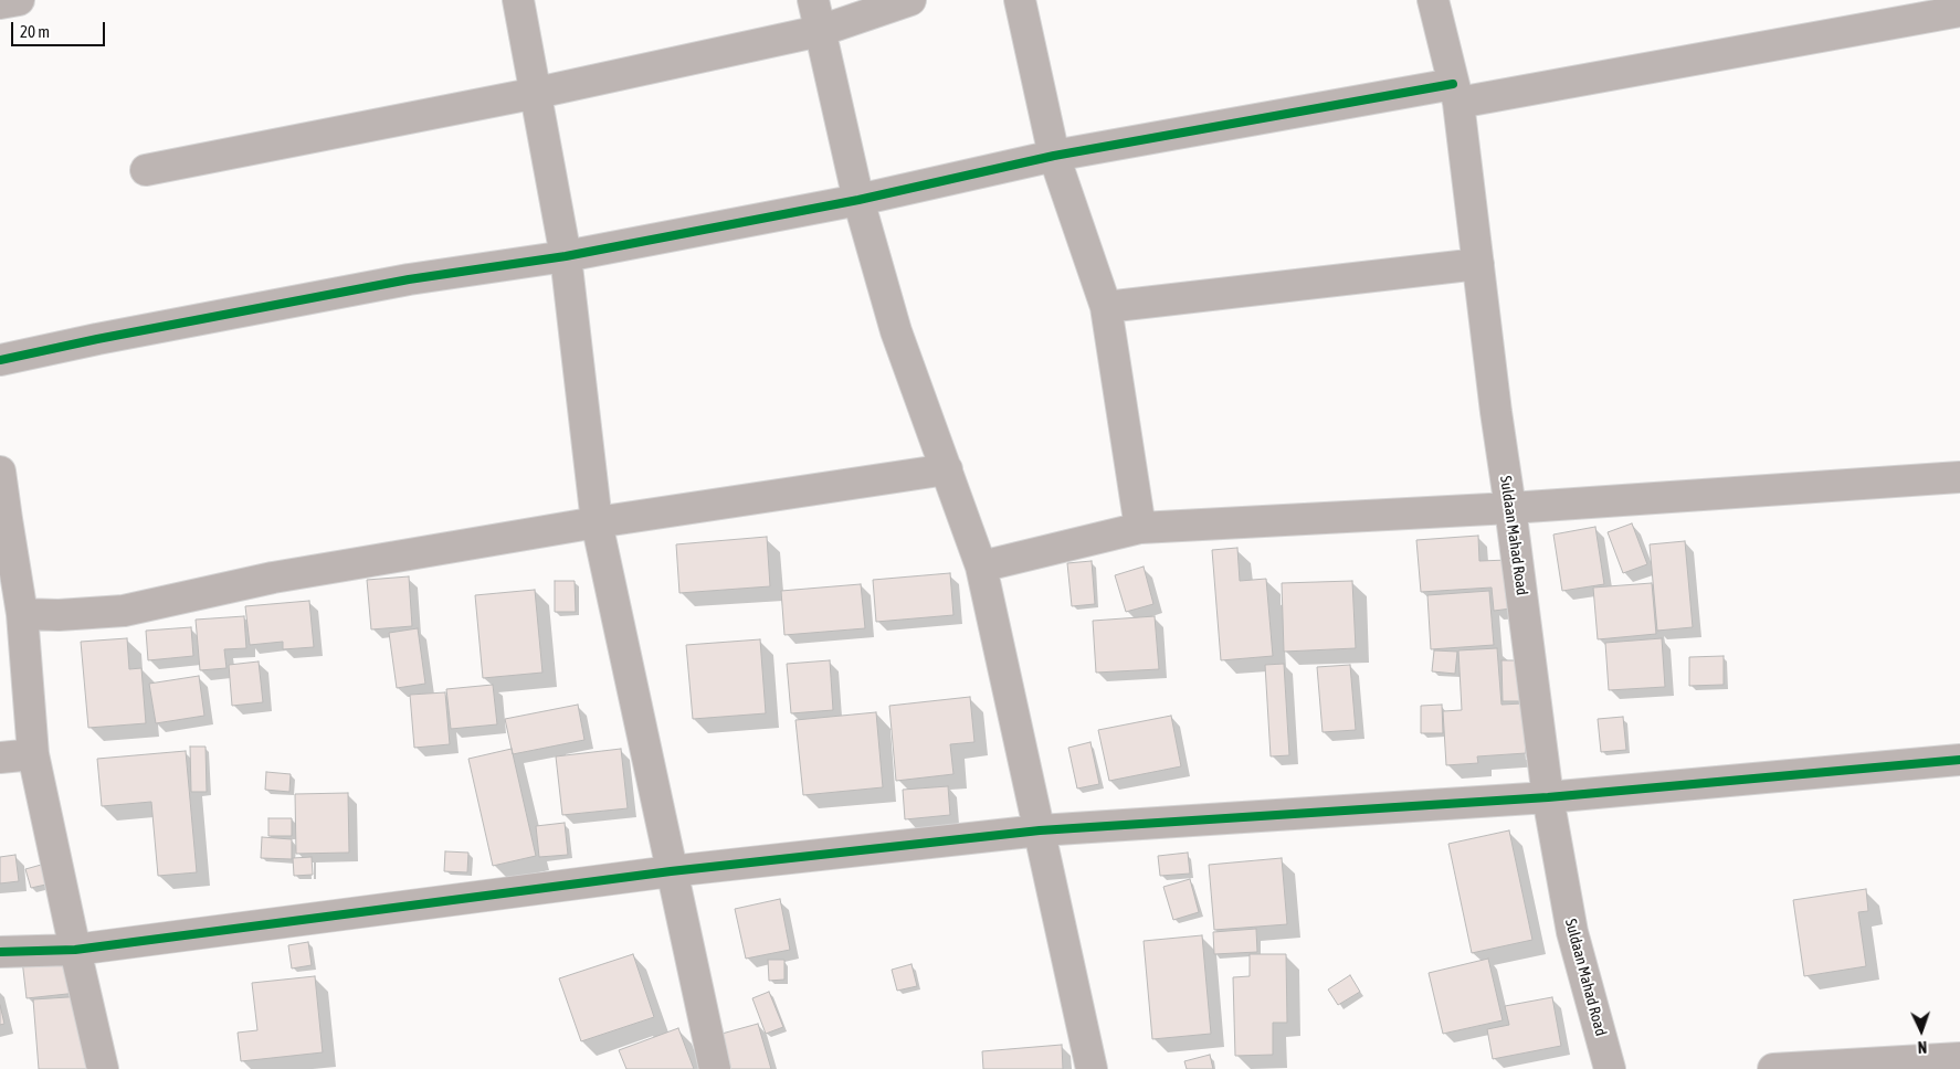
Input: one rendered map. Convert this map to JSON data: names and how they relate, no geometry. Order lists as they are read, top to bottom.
{
  "streets": {
    "street": ["Suldaan Mahad Road"]
  },
  "scale_bar": "20 m",
  "north": "bottom"
}
